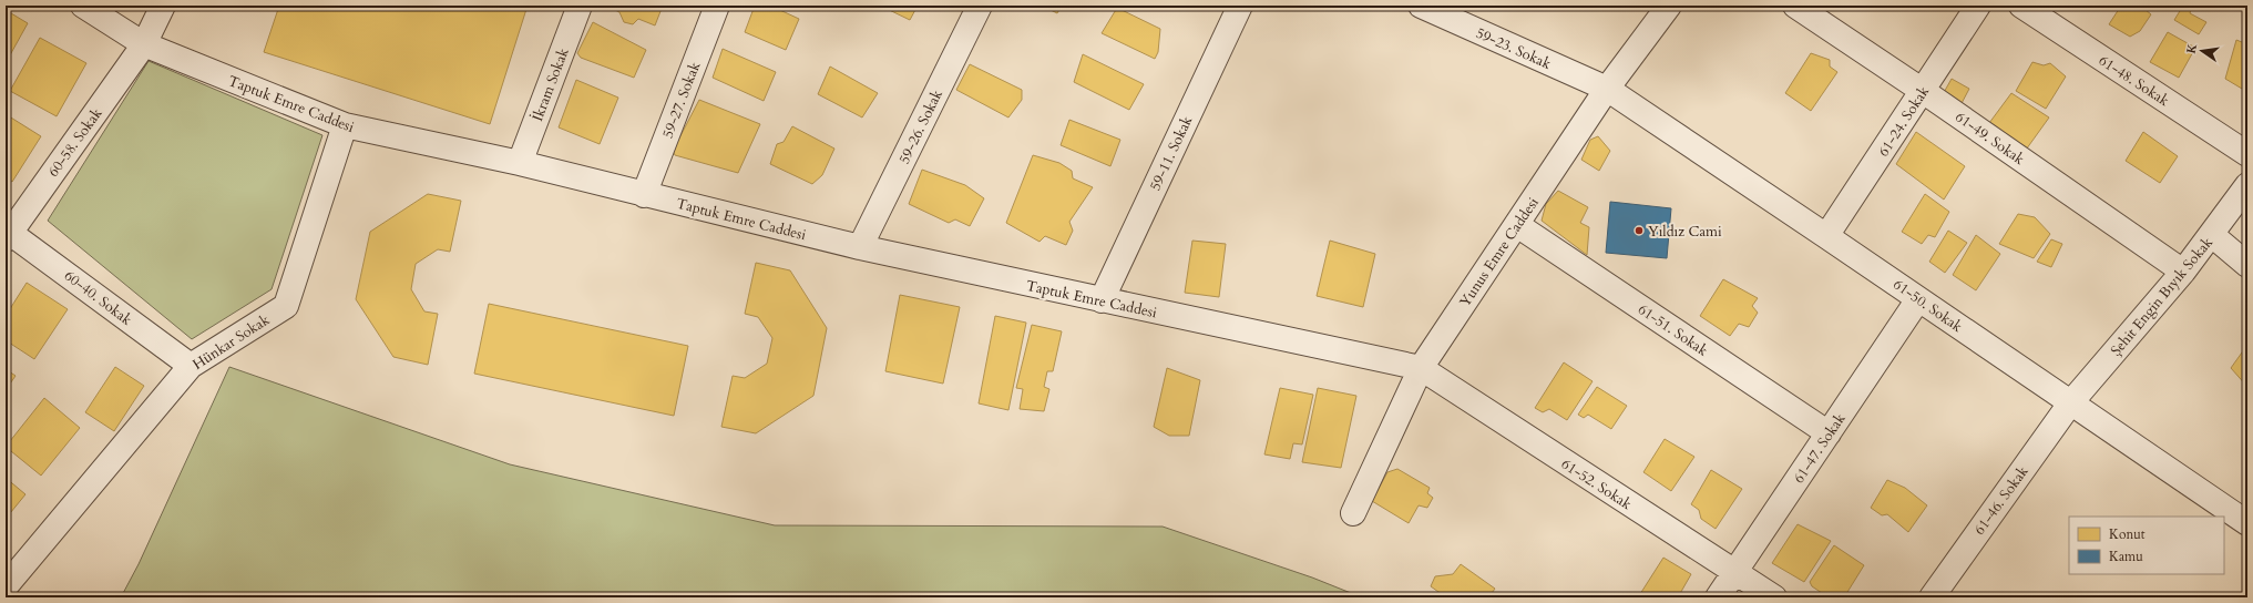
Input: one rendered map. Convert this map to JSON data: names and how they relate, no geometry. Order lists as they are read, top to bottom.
{
  "streets": {
    "street": [
      "59-23. Sokak",
      "61-48. Sokak",
      "İkram Sokak",
      "59-27. Sokak",
      "Taptuk Emre Caddesi",
      "61-24. Sokak",
      "59-26. Sokak",
      "61-49. Sokak",
      "60-58. Sokak",
      "59-11. Sokak",
      "Yunus Emre Caddesi",
      "Şehit Engin Bıyık Sokak",
      "60-40. Sokak",
      "61-50. Sokak",
      "61-51. Sokak",
      "Hünkar Sokak",
      "61-47. Sokak",
      "61-52. Sokak",
      "61-46. Sokak"
    ]
  },
  "crossings": [
    ["59-23. Sokak", "Yunus Emre Caddesi"],
    ["59-23. Sokak", "61-50. Sokak"],
    ["İkram Sokak", "Taptuk Emre Caddesi"],
    ["59-27. Sokak", "Taptuk Emre Caddesi"],
    ["Taptuk Emre Caddesi", "59-26. Sokak"],
    ["Taptuk Emre Caddesi", "60-58. Sokak"],
    ["Taptuk Emre Caddesi", "59-11. Sokak"],
    ["Taptuk Emre Caddesi", "Yunus Emre Caddesi"],
    ["Taptuk Emre Caddesi", "Hünkar Sokak"],
    ["Taptuk Emre Caddesi", "61-52. Sokak"],
    ["61-24. Sokak", "61-49. Sokak"],
    ["61-24. Sokak", "61-50. Sokak"],
    ["61-49. Sokak", "Şehit Engin Bıyık Sokak"],
    ["60-58. Sokak", "60-40. Sokak"],
    ["Yunus Emre Caddesi", "61-50. Sokak"],
    ["Yunus Emre Caddesi", "61-51. Sokak"],
    ["Yunus Emre Caddesi", "61-52. Sokak"],
    ["Şehit Engin Bıyık Sokak", "61-50. Sokak"],
    ["Şehit Engin Bıyık Sokak", "61-46. Sokak"],
    ["60-40. Sokak", "Hünkar Sokak"],
    ["61-50. Sokak", "61-47. Sokak"],
    ["61-50. Sokak", "61-46. Sokak"],
    ["61-51. Sokak", "61-47. Sokak"],
    ["61-47. Sokak", "61-52. Sokak"]
  ],
  "places": ["Yıldız Cami"],
  "legend": ["Konut", "Kamu"],
  "north": "left"
}
